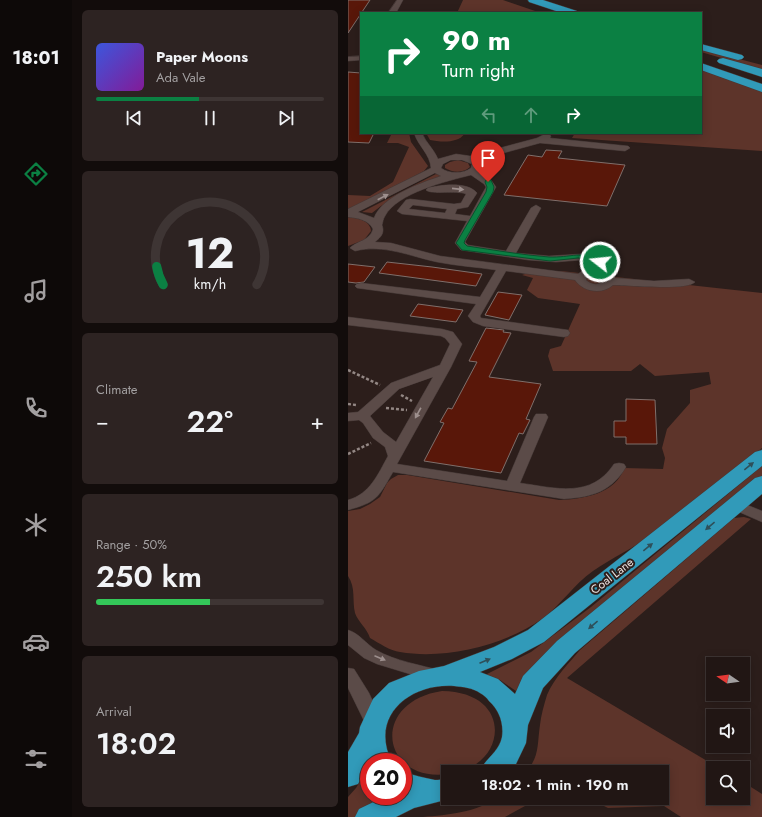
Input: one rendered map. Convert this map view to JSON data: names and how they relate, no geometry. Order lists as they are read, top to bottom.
{
  "streets": {
    "highway": ["Coal Lane"]
  },
  "north": "left",
  "page": {
    "tabs": "18:01",
    "turn": ["90 m", "Turn right"],
    "song": ["Paper Moons", "Ada Vale"],
    "tile": [
      "Climate",
      ["Range · 50%", "250 km"],
      ["Arrival", "18:02"]
    ],
    "heat": ["−", "22°", "+"],
    "limit": "20",
    "trip": "18:02 · 1 min · 190 m",
    "gauge": ["12", "km/h"]
  }
}
